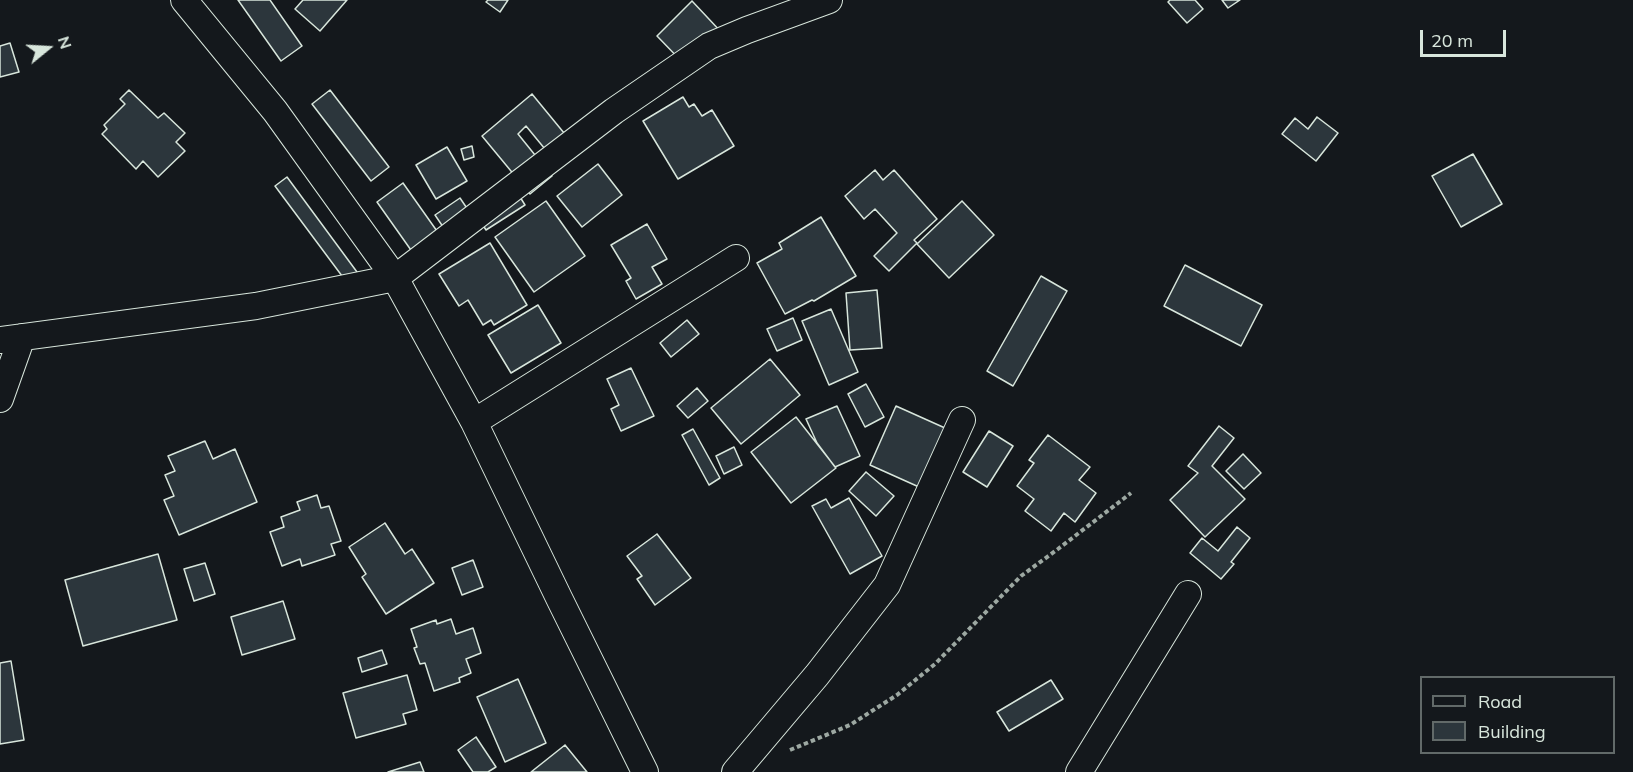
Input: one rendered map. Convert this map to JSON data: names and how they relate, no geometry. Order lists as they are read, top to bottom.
{
  "legend": ["Road", "Building"],
  "scale_bar": "20 m",
  "north": "right"
}
